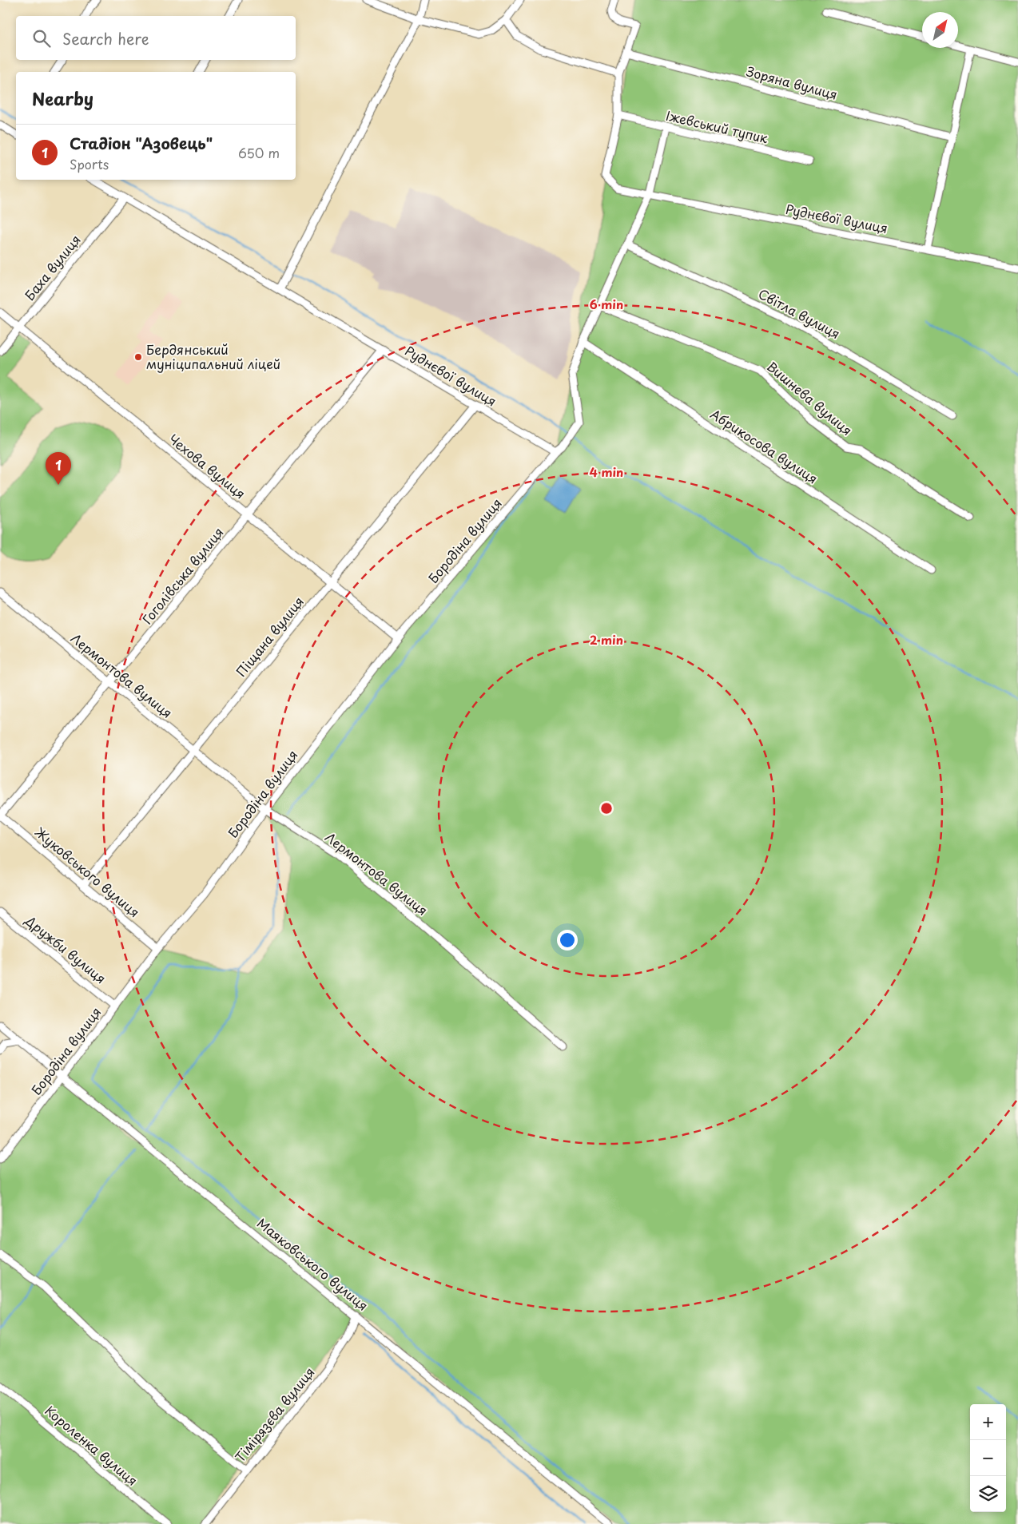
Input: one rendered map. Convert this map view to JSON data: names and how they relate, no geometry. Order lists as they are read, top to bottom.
{
  "streets": {
    "street": [
      "Зоряна вулиця",
      "Іжевський тупик",
      "Руднєвої вулиця",
      "Баха вулиця",
      "Світла вулиця",
      "Вишнева вулиця",
      "Абрикосова вулиця",
      "Чехова вулиця",
      "Бородіна вулиця",
      "Гоголівська вулиця",
      "Піщана вулиця",
      "Лермонтова вулиця",
      "Жуковського вулиця",
      "Дружби вулиця",
      "Маяковського вулиця",
      "Тімірязєва вулиця",
      "Короленка вулиця"
    ]
  },
  "crossings": [
    ["Зоряна вулиця", "Руднєвої вулиця"],
    ["Іжевський тупик", "Руднєвої вулиця"],
    ["Руднєвої вулиця", "Баха вулиця"],
    ["Руднєвої вулиця", "Бородіна вулиця"],
    ["Руднєвої вулиця", "Гоголівська вулиця"],
    ["Руднєвої вулиця", "Піщана вулиця"],
    ["Баха вулиця", "Чехова вулиця"],
    ["Чехова вулиця", "Бородіна вулиця"],
    ["Чехова вулиця", "Гоголівська вулиця"],
    ["Чехова вулиця", "Піщана вулиця"],
    ["Бородіна вулиця", "Лермонтова вулиця"],
    ["Бородіна вулиця", "Жуковського вулиця"],
    ["Бородіна вулиця", "Дружби вулиця"],
    ["Бородіна вулиця", "Маяковського вулиця"],
    ["Гоголівська вулиця", "Лермонтова вулиця"],
    ["Гоголівська вулиця", "Жуковського вулиця"],
    ["Піщана вулиця", "Лермонтова вулиця"],
    ["Піщана вулиця", "Жуковського вулиця"],
    ["Маяковського вулиця", "Тімірязєва вулиця"]
  ],
  "places": ["Бердянський муніципальний ліцей"],
  "north": "top right",
  "page": {
    "search": "Search here",
    "heading": "Nearby",
    "list": [
      {
        "mark": "1",
        "name": "Стадіон \"Азовець\"",
        "note": "Sports",
        "value": "650 m"
      }
    ],
    "pins": "1",
    "map_buttons": ["+", "−"]
  },
  "rings": ["6 min", "4 min", "2 min"]
}
